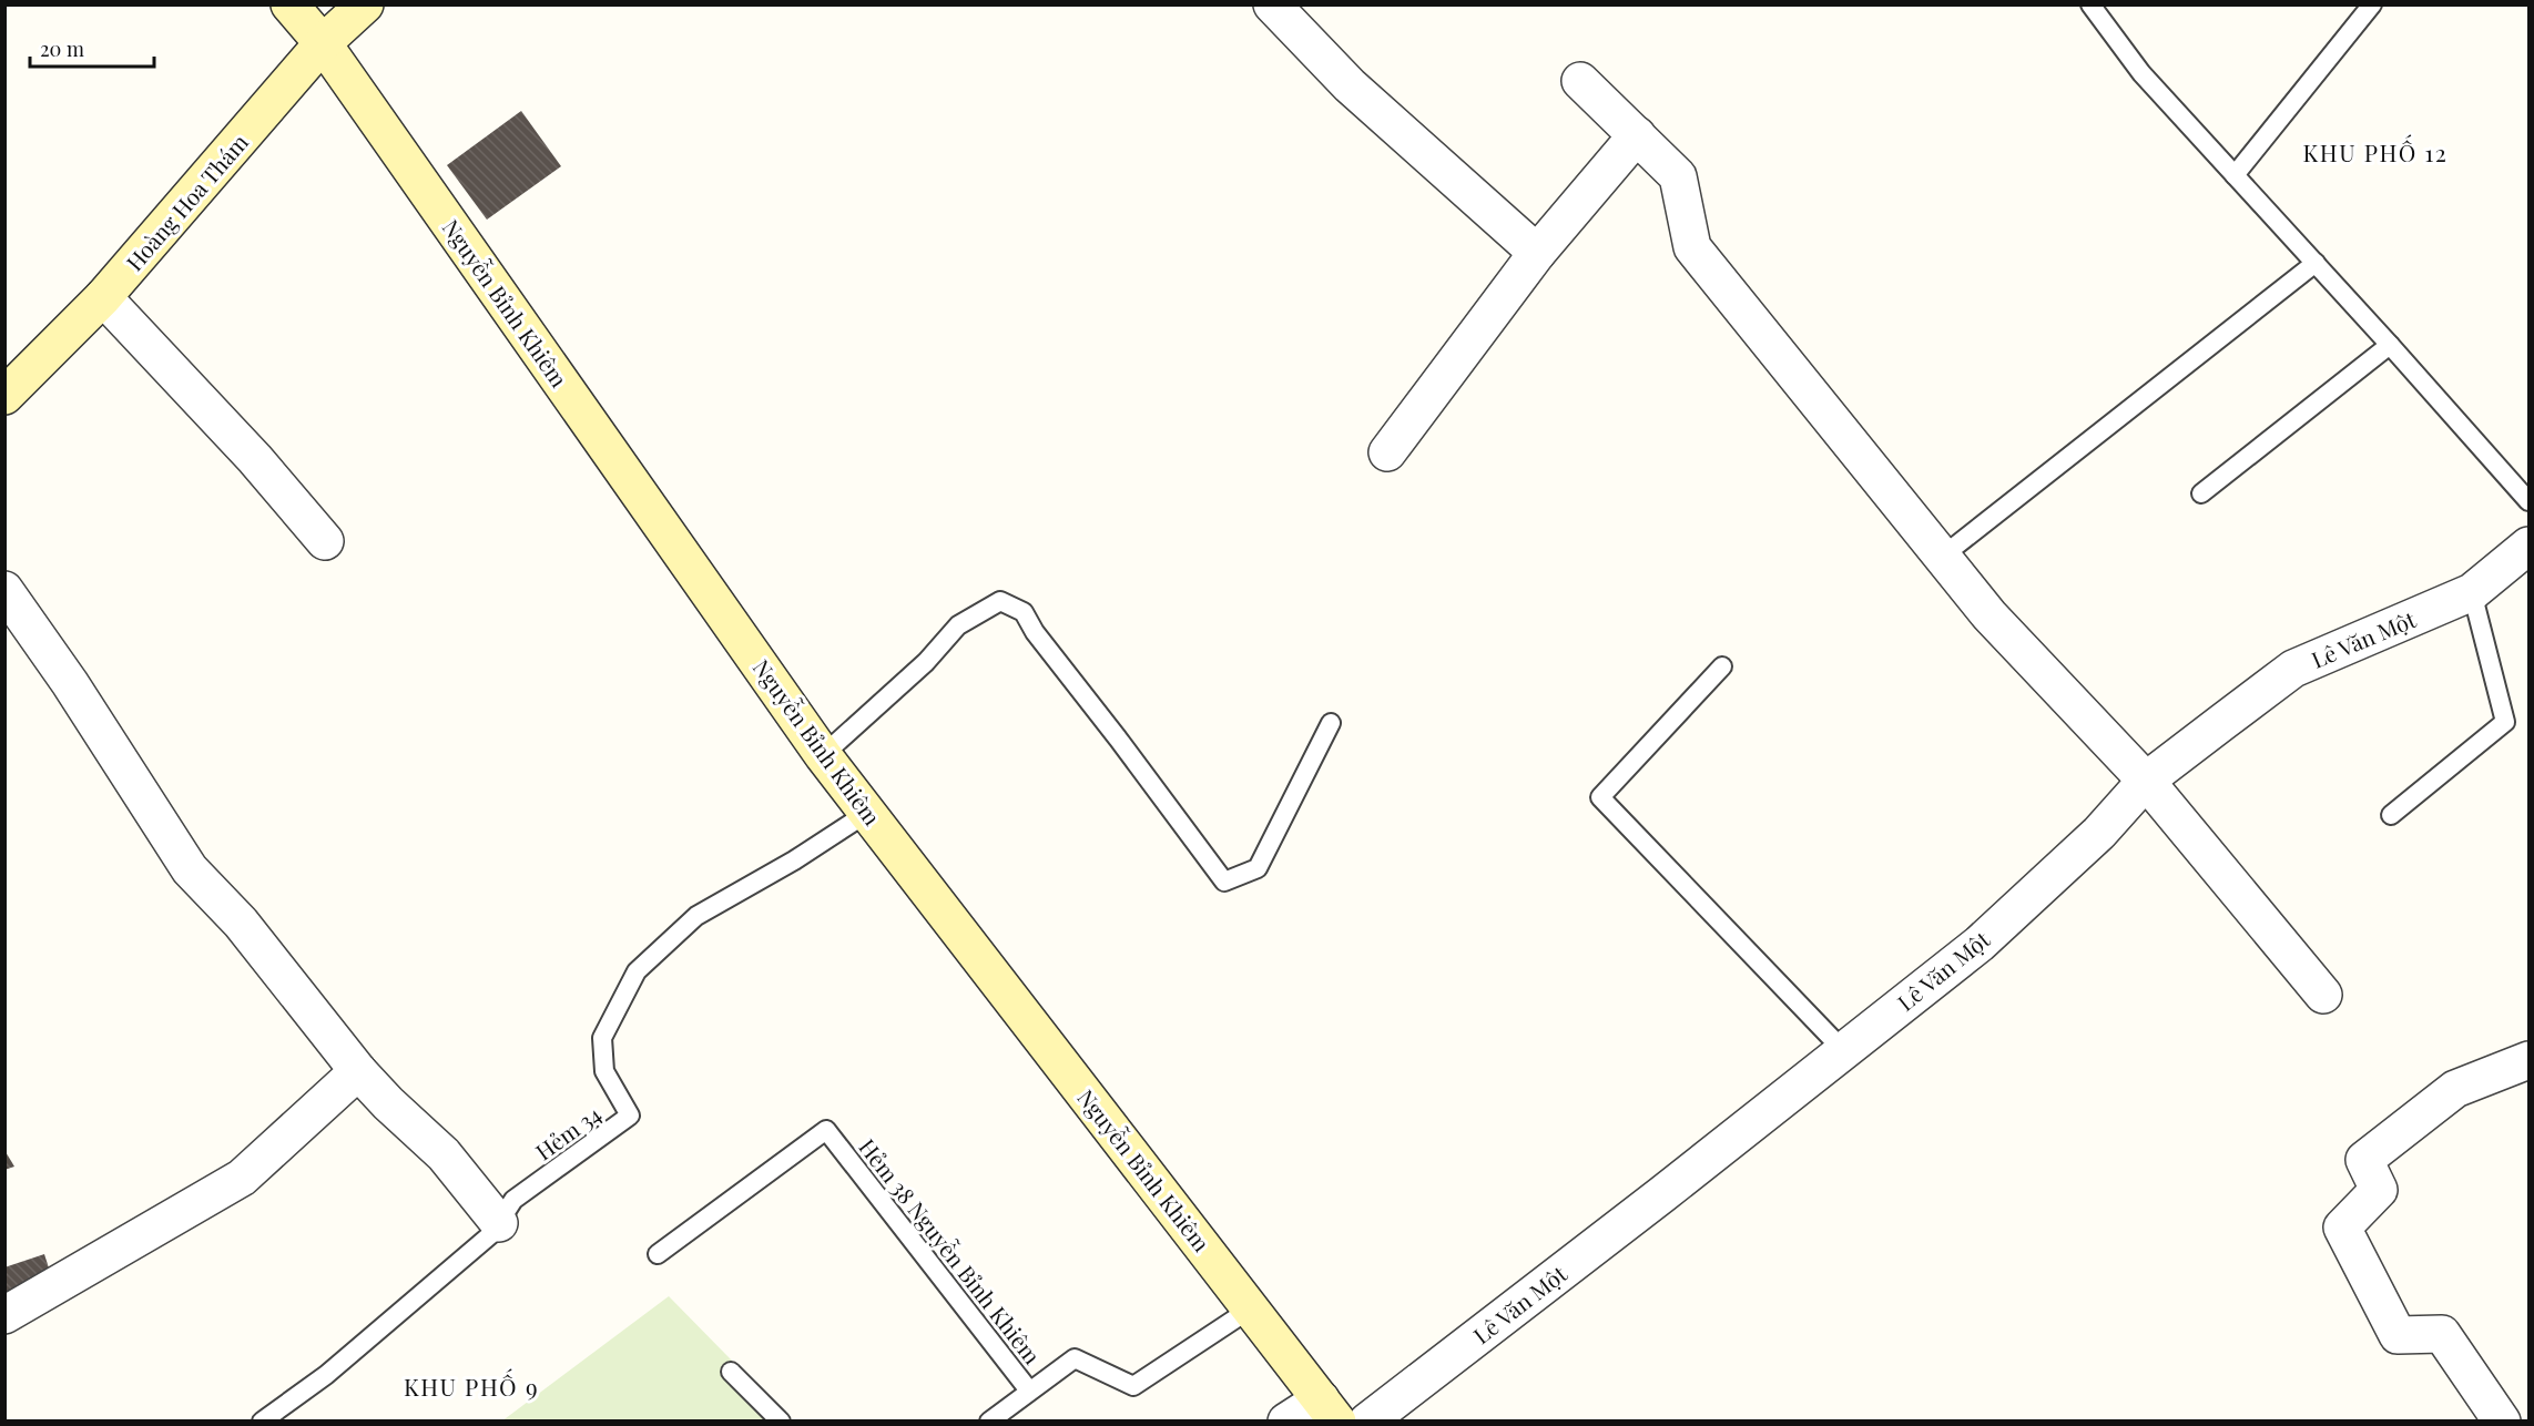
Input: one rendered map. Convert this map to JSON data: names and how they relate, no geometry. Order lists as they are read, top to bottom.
{
  "streets": {
    "street": ["Hoàng Hoa Thám", "Nguyễn Bỉnh Khiêm", "Lê Văn Một"],
    "lane": ["Hẻm 34", "Hẻm 38 Nguyễn Bỉnh Khiêm"]
  },
  "crossings": [
    ["Hoàng Hoa Thám", "Nguyễn Bỉnh Khiêm"],
    ["Nguyễn Bỉnh Khiêm", "Hẻm 34"],
    ["Nguyễn Bỉnh Khiêm", "Hẻm 38 Nguyễn Bỉnh Khiêm"]
  ],
  "districts": ["KHU PHỐ 12", "KHU PHỐ 9"],
  "scale_bar": "20 m"
}
